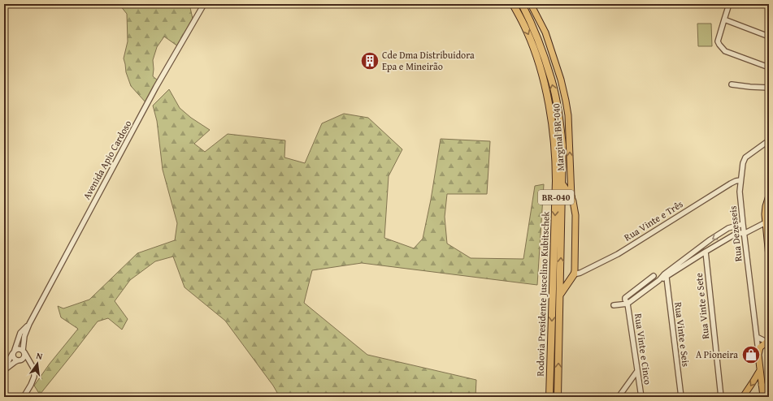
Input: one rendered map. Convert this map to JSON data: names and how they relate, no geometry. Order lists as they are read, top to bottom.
{
  "streets": {
    "highway": ["BR-040", "Rodovia Presidente Juscelino Kubitschek"],
    "main road": ["Marginal BR-040"],
    "street": [
      "Avenida Apio Cardoso",
      "Rua Vinte e Três",
      "Rua Dezesseis",
      "Rua Vinte e Sete",
      "Rua Vinte e Seis",
      "Rua Vinte e Cinco"
    ]
  },
  "crossings": [
    ["Marginal BR-040", "Rua Vinte e Três"],
    ["Rua Vinte e Três", "Rua Dezesseis"]
  ],
  "one_way": ["Marginal BR-040"],
  "places": {
    "building": ["Cde Dma Distribuidora Epa e Mineirão"],
    "shop": ["A Pioneira"]
  },
  "north": "top"
}
